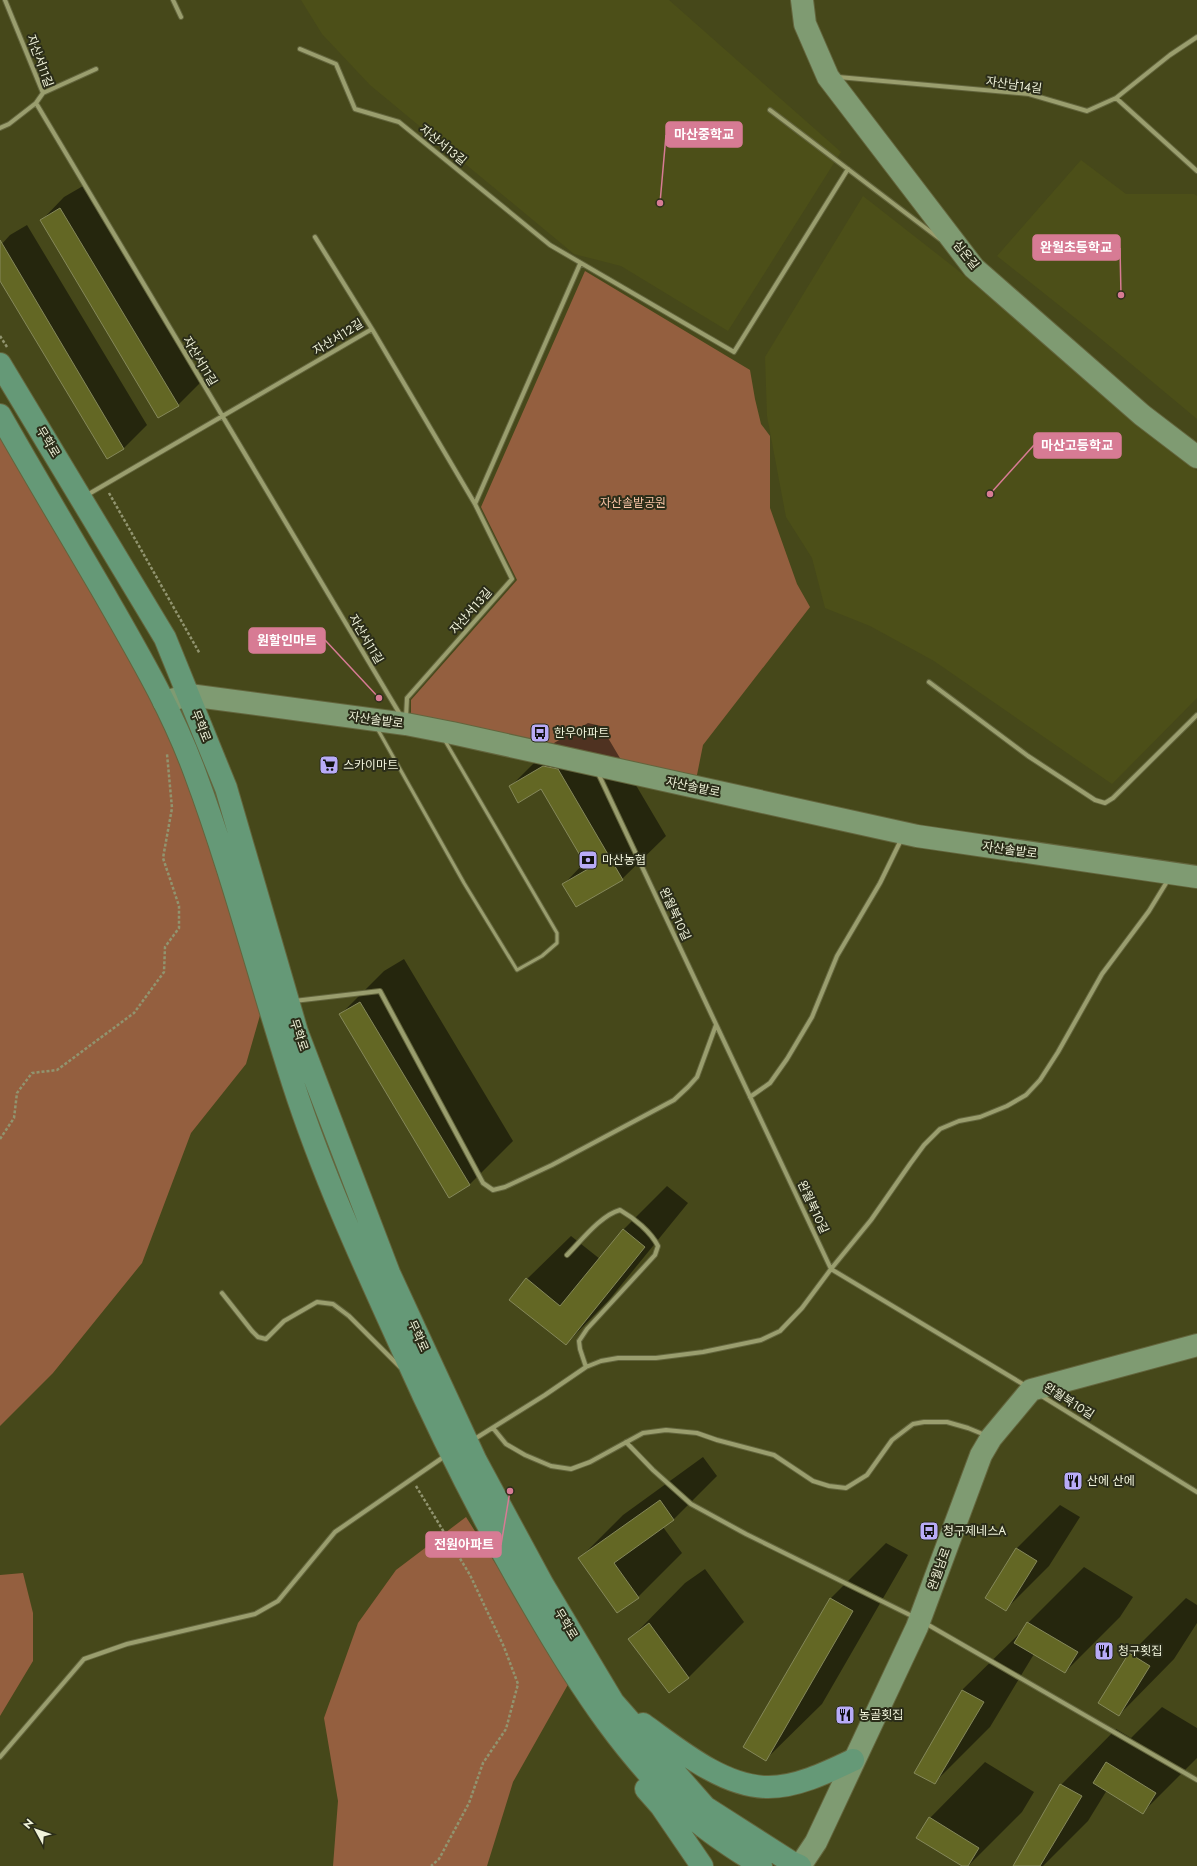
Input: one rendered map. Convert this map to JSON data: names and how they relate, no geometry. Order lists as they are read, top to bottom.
{
  "streets": {
    "main road": [
      "심온길",
      "무학로",
      "자산솔밭로",
      "완월남로"
    ],
    "street": [
      "자산서11길",
      "자산남14길",
      "자산서13길",
      "자산서12길",
      "완월북10길"
    ]
  },
  "crossings": [
    ["자산서11길", "자산서13길"],
    ["자산서11길", "자산서12길"],
    ["자산서11길", "자산솔밭로"],
    ["자산남14길", "심온길"],
    ["자산서13길", "자산서12길"],
    ["자산서13길", "자산솔밭로"],
    ["자산서12길", "무학로"],
    ["무학로", "자산솔밭로"],
    ["무학로", "완월남로"],
    ["자산솔밭로", "완월북10길"],
    ["완월북10길", "완월남로"]
  ],
  "parks": ["자산솔밭공원"],
  "places": {
    "other": [
      "마산중학교",
      "완월초등학교",
      "마산고등학교",
      "원할인마트",
      "전원아파트"
    ],
    "bus stop": ["한우아파트", "청구제네스A"],
    "supermarket": ["스카이마트"],
    "bank": ["마산농협"],
    "restaurant": ["산에 산에", "청구횟집", "농골횟집"]
  },
  "north": "top left"
}
